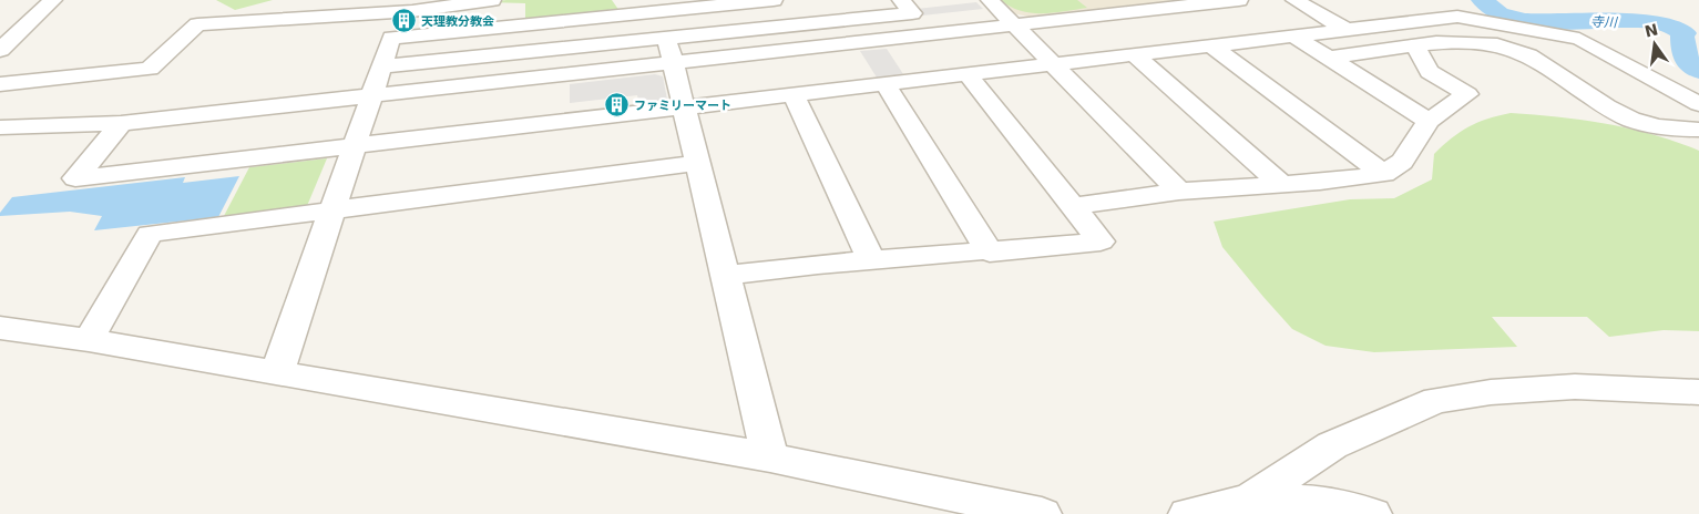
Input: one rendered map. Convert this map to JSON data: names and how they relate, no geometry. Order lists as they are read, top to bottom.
{
  "water": ["寺川"],
  "places": {
    "building": ["天理教分教会", "ファミリーマート"]
  },
  "north": "top"
}
